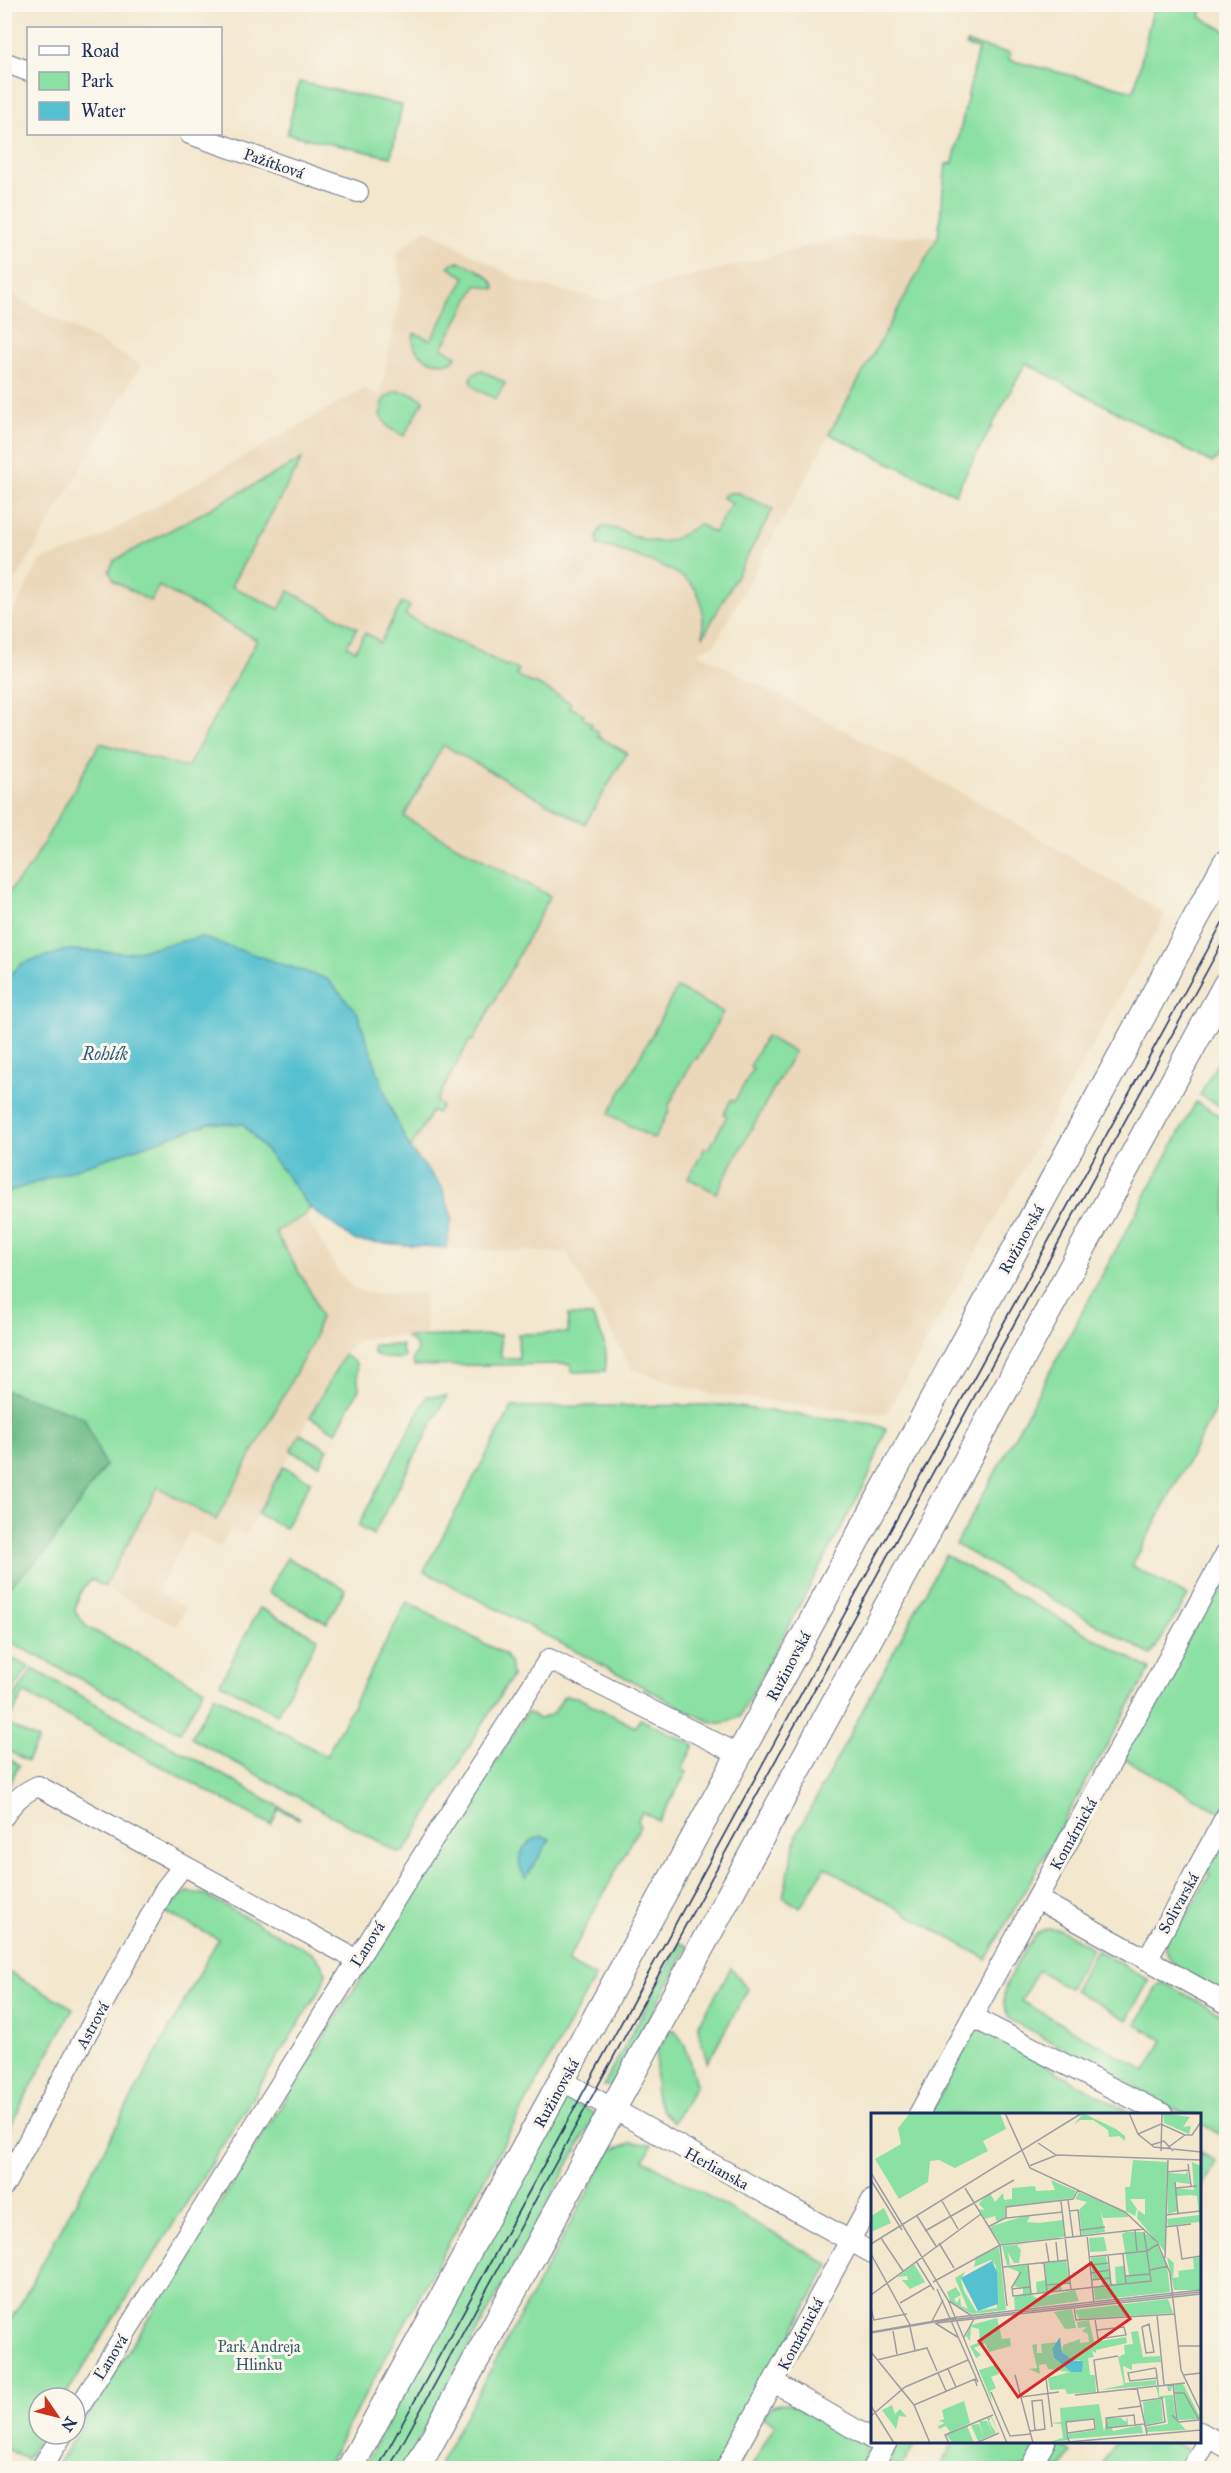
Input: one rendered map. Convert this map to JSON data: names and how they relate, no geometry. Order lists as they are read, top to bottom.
{
  "streets": {
    "street": [
      "Pažítková",
      "Ružinovská",
      "Komárnická",
      "Solivarská",
      "Ľanová",
      "Astrová",
      "Herlianska"
    ]
  },
  "crossings": [
    ["Ružinovská", "Ľanová"],
    ["Ružinovská", "Herlianska"],
    ["Komárnická", "Herlianska"]
  ],
  "water": ["Rohlík"],
  "parks": ["Park Andreja Hlinku"],
  "legend": ["Road", "Park", "Water"],
  "north": "bottom right"
}
